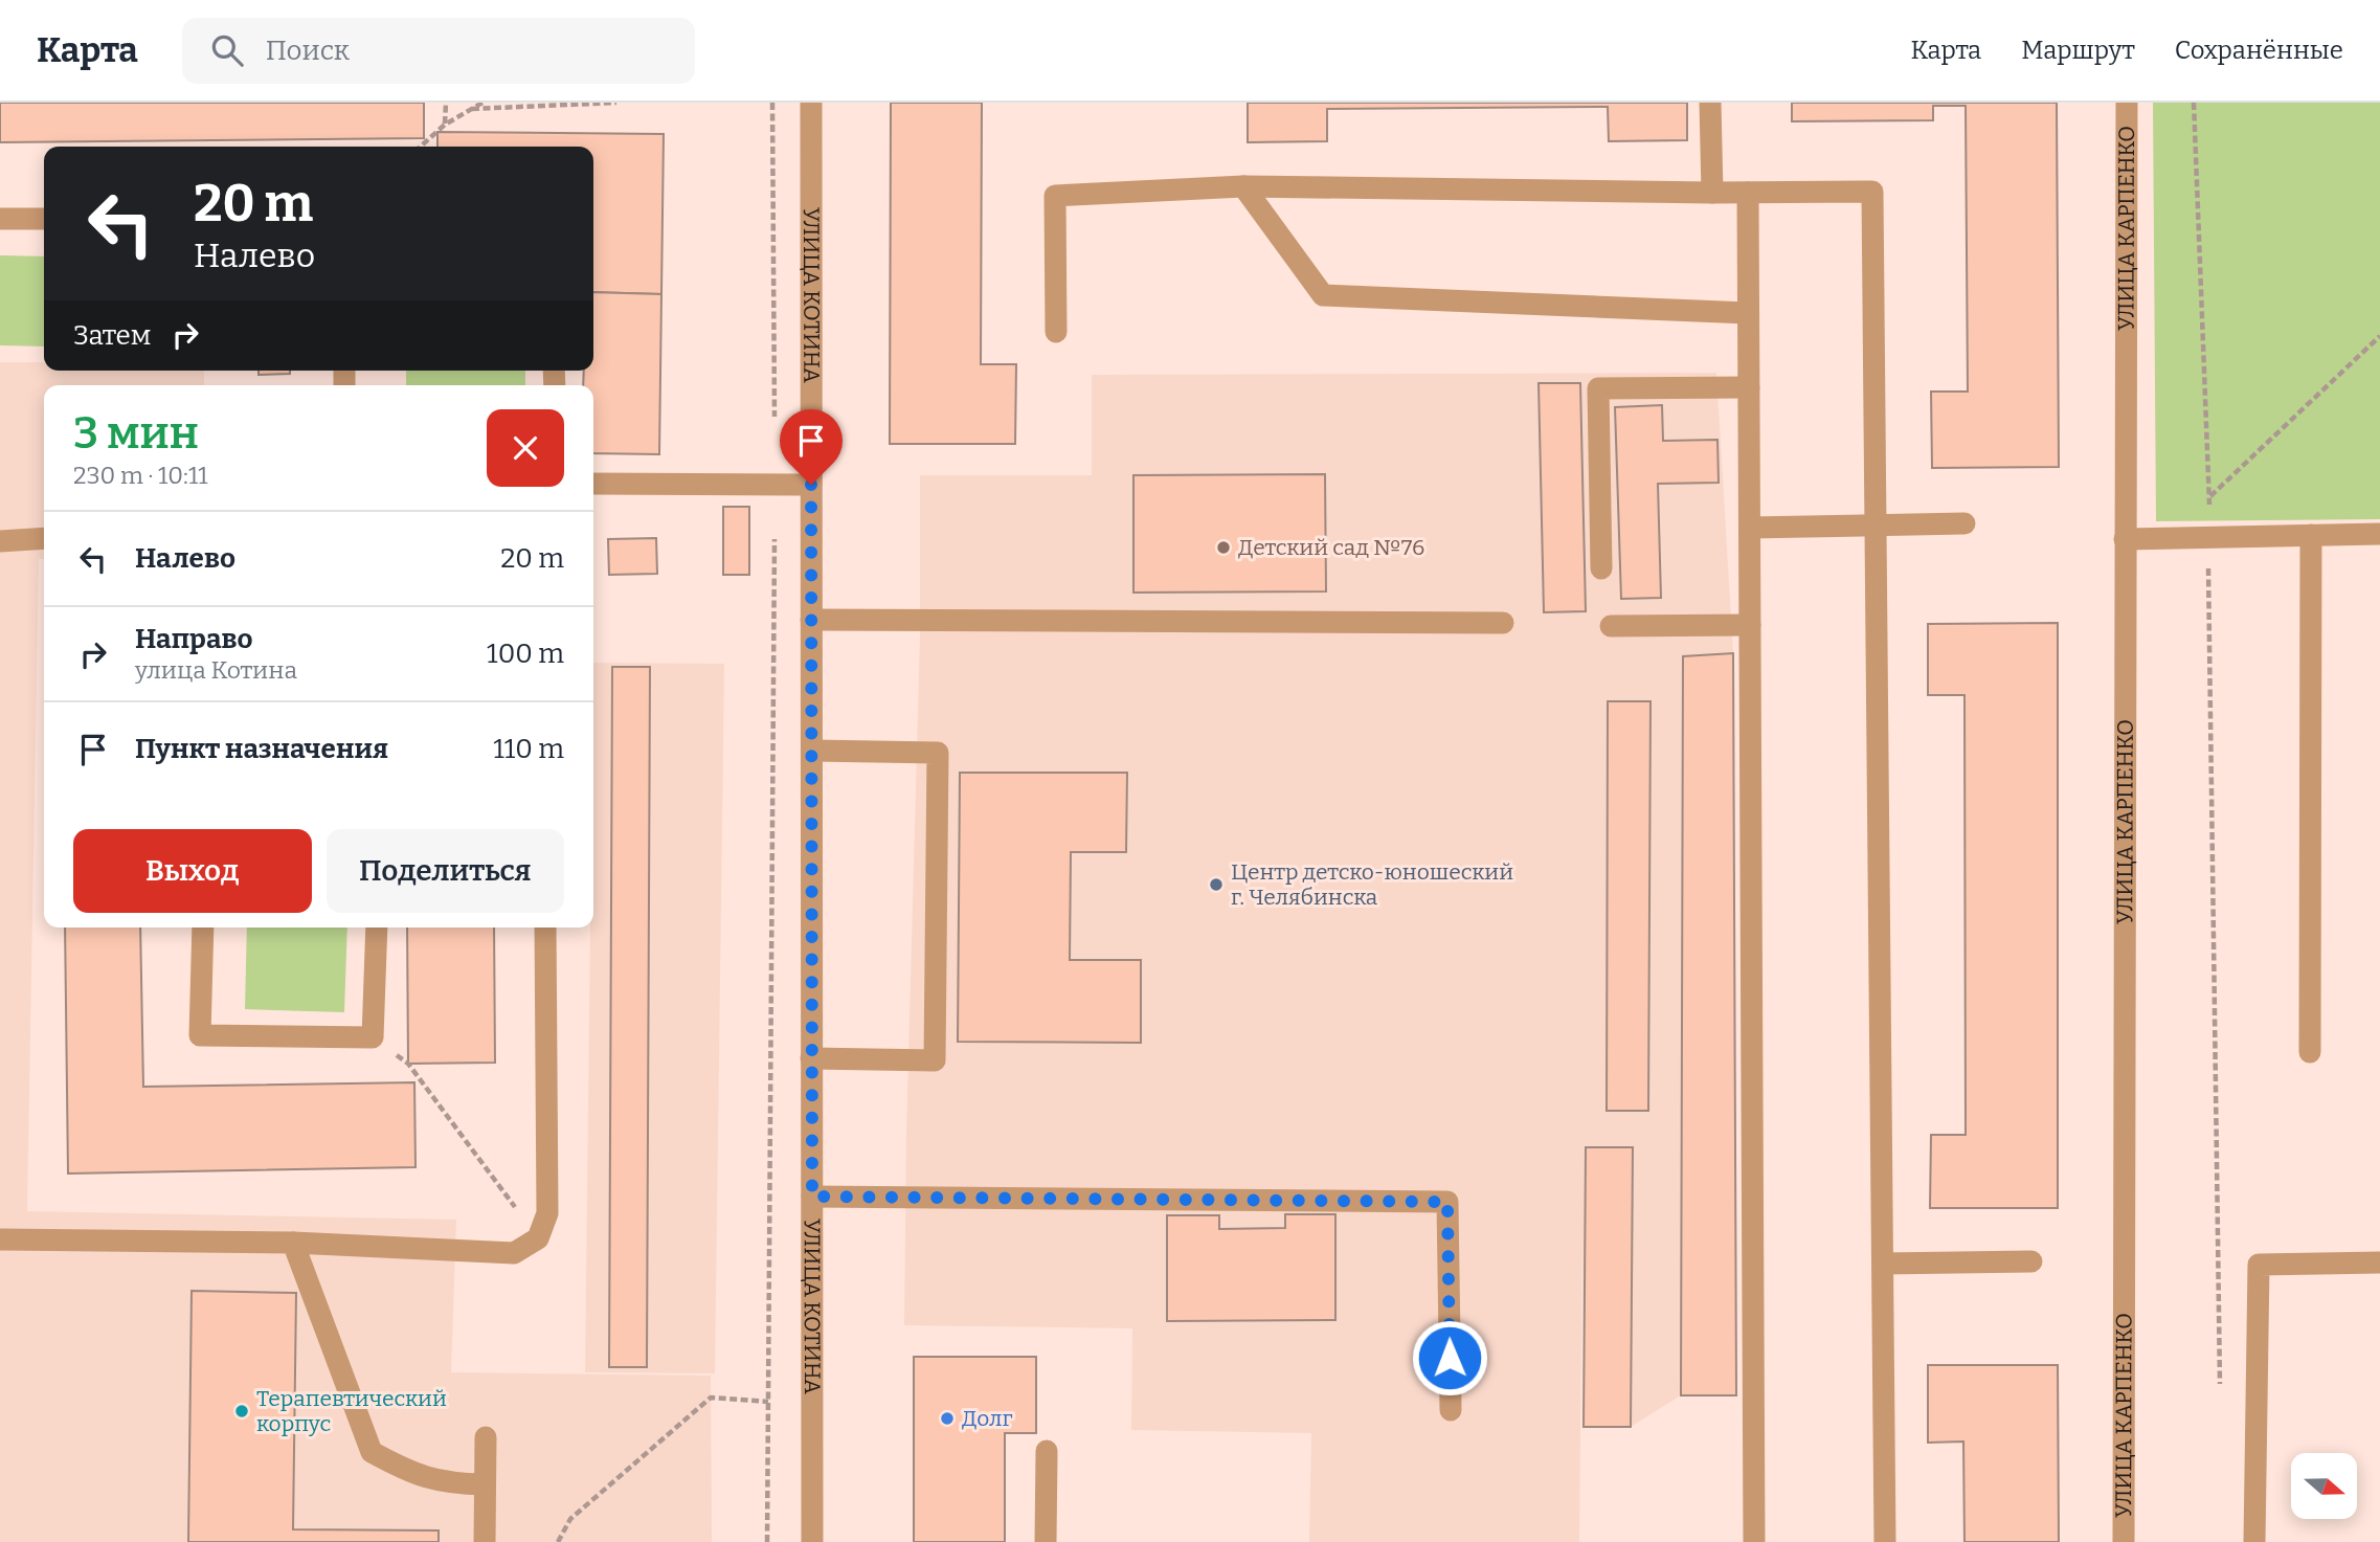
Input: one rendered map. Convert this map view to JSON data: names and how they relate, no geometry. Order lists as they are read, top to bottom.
{
  "streets": {
    "street": ["УЛИЦА КАРПЕНКО", "УЛИЦА КОТИНА"]
  },
  "places": [
    "Детский сад №76",
    "Центр детско-юношеский г. Челябинска",
    "Терапевтический корпус",
    "Долг"
  ],
  "north": "right",
  "page": {
    "header": "Карта",
    "search": "Поиск",
    "nav": ["Карта", "Маршрут", "Сохранённые"],
    "turn": ["20 m", "Налево"],
    "then": "Затем",
    "heading": ["3 мин", "230 m · 10:11"],
    "list": [
      {
        "name": "Налево",
        "value": "20 m"
      },
      {
        "name": "Направо",
        "note": "улица Котина",
        "value": "100 m"
      },
      {
        "name": "Пункт назначения",
        "value": "110 m"
      }
    ],
    "buttons": ["Выход", "Поделиться"]
  }
}
